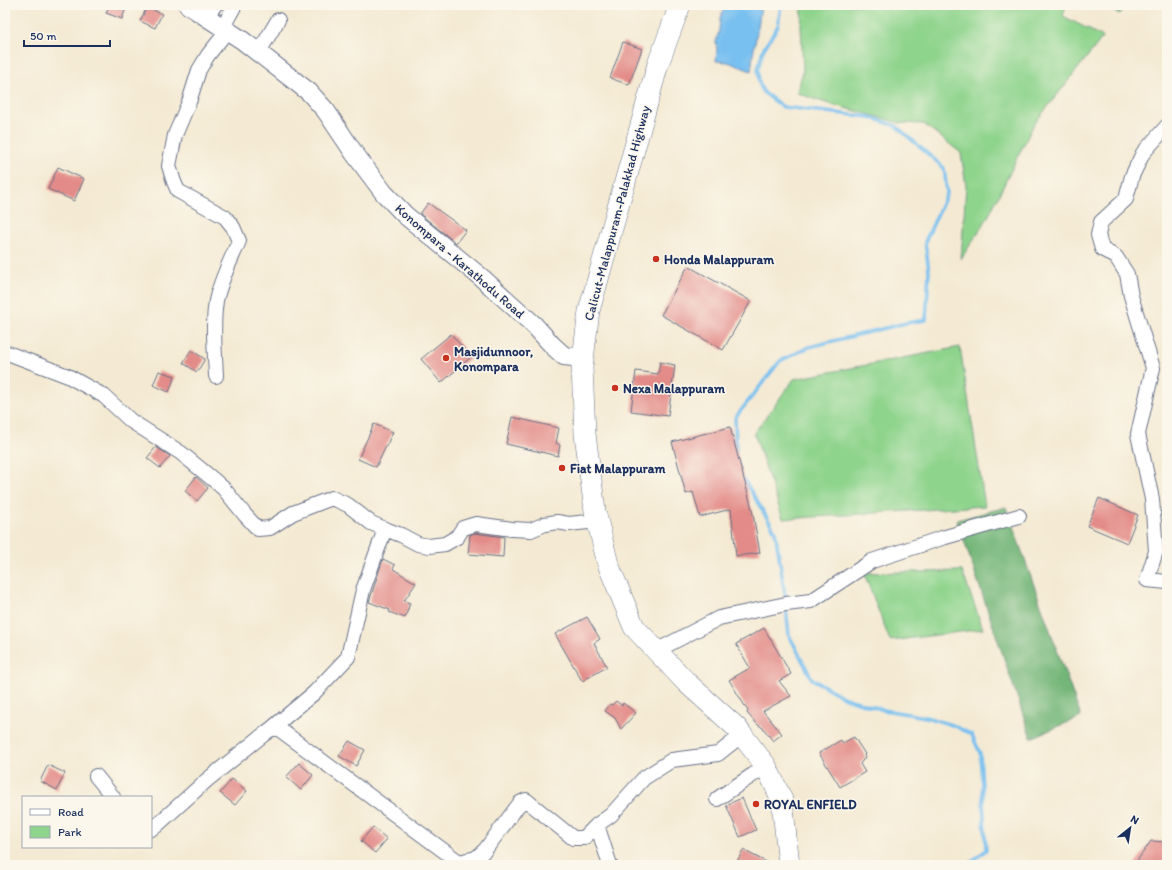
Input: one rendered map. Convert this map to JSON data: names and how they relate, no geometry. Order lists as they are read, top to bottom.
{
  "streets": {
    "highway": ["Calicut-Malappuram-Palakkad Highway"],
    "main road": ["Konompara - Karathodu Road"]
  },
  "crossings": [
    ["Calicut-Malappuram-Palakkad Highway", "Konompara - Karathodu Road"]
  ],
  "places": [
    "Honda Malappuram",
    "Masjidunnoor, Konompara",
    "Nexa Malappuram",
    "Fiat Malappuram",
    "ROYAL ENFIELD"
  ],
  "legend": ["Road", "Park"],
  "scale_bar": "50 m",
  "north": "top right"
}
